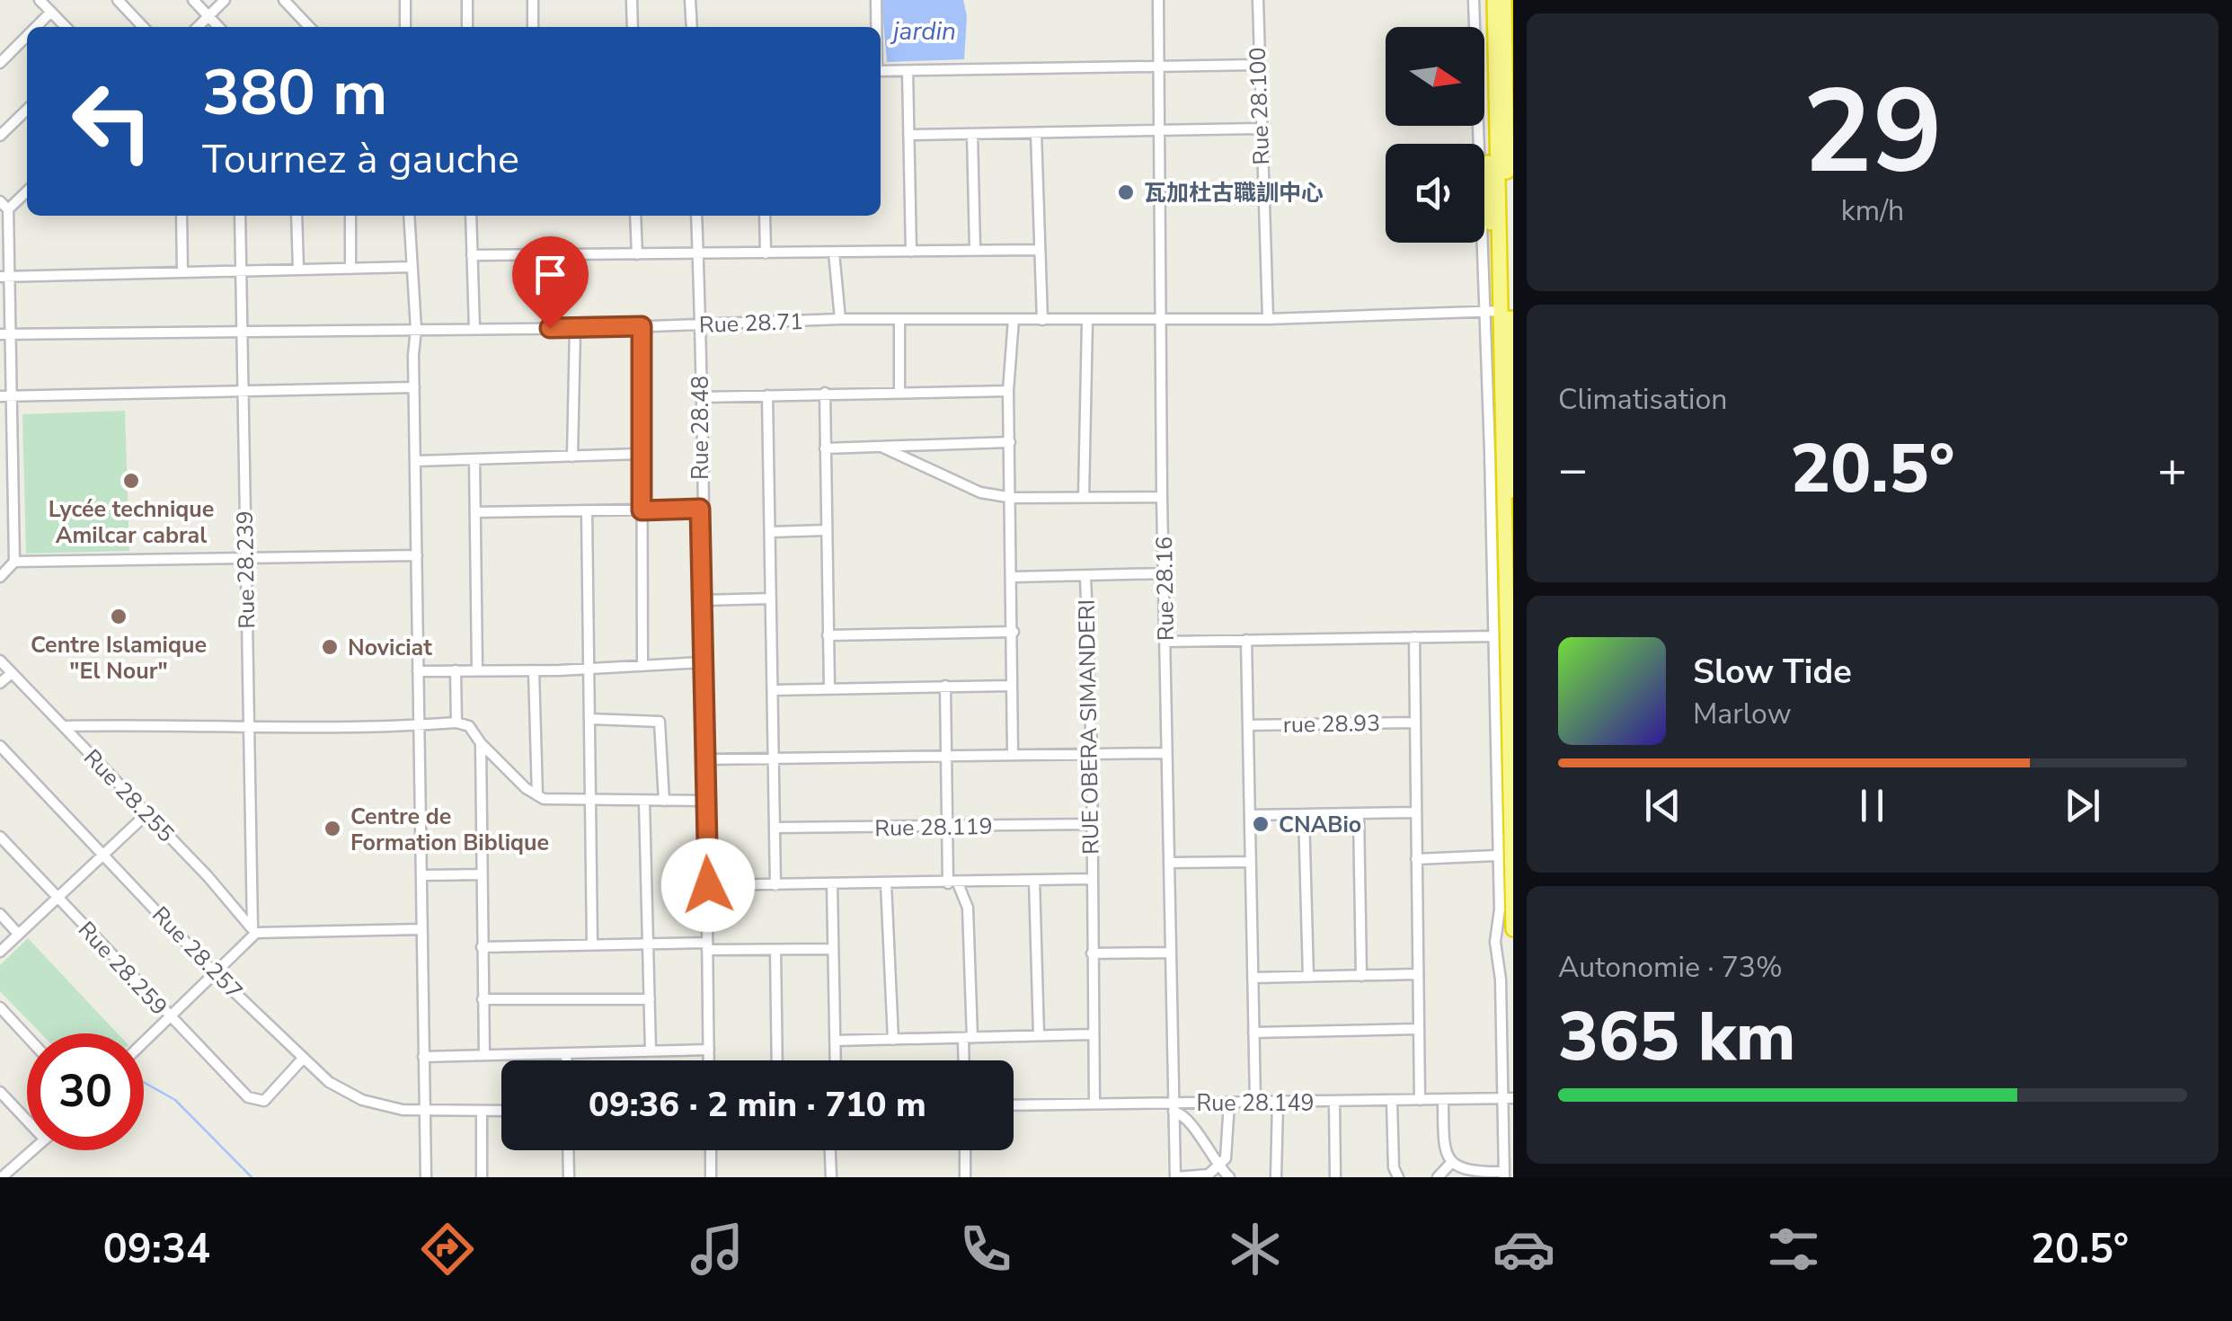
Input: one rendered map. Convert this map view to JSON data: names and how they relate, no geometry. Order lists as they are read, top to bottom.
{
  "streets": {
    "street": [
      "Rue 28.100",
      "Rue 28.71",
      "Rue 28.48",
      "Rue 28.239",
      "Rue 28.16",
      "rue 28.93",
      "RUE OBERA SIMANDERI",
      "Rue 28.255",
      "Rue 28.119",
      "Rue 28.257",
      "Rue 28.259",
      "Rue 28.149"
    ]
  },
  "crossings": [
    ["Rue 28.100", "Rue 28.71"],
    ["Rue 28.71", "Rue 28.48"],
    ["Rue 28.71", "Rue 28.239"],
    ["Rue 28.71", "Rue 28.16"],
    ["Rue 28.239", "Rue 28.255"],
    ["Rue 28.16", "Rue 28.149"],
    ["RUE OBERA SIMANDERI", "Rue 28.119"],
    ["RUE OBERA SIMANDERI", "Rue 28.149"],
    ["Rue 28.257", "Rue 28.259"]
  ],
  "water": ["jardin"],
  "places": [
    "瓦加杜古職訓中心",
    "Lycée technique Amilcar cabral",
    "Centre Islamique \"El Nour\"",
    "Noviciat",
    "CNABio",
    "Centre de Formation Biblique"
  ],
  "north": "right",
  "page": {
    "tile": [
      ["29", "km/h"],
      "Climatisation",
      ["Autonomie · 73%", "365 km"]
    ],
    "turn": ["380 m", "Tournez à gauche"],
    "heat": ["−", "20.5°", "+"],
    "song": ["Slow Tide", "Marlow"],
    "limit": "30",
    "trip": "09:36 · 2 min · 710 m",
    "tabs": ["09:34", "20.5°"]
  }
}
